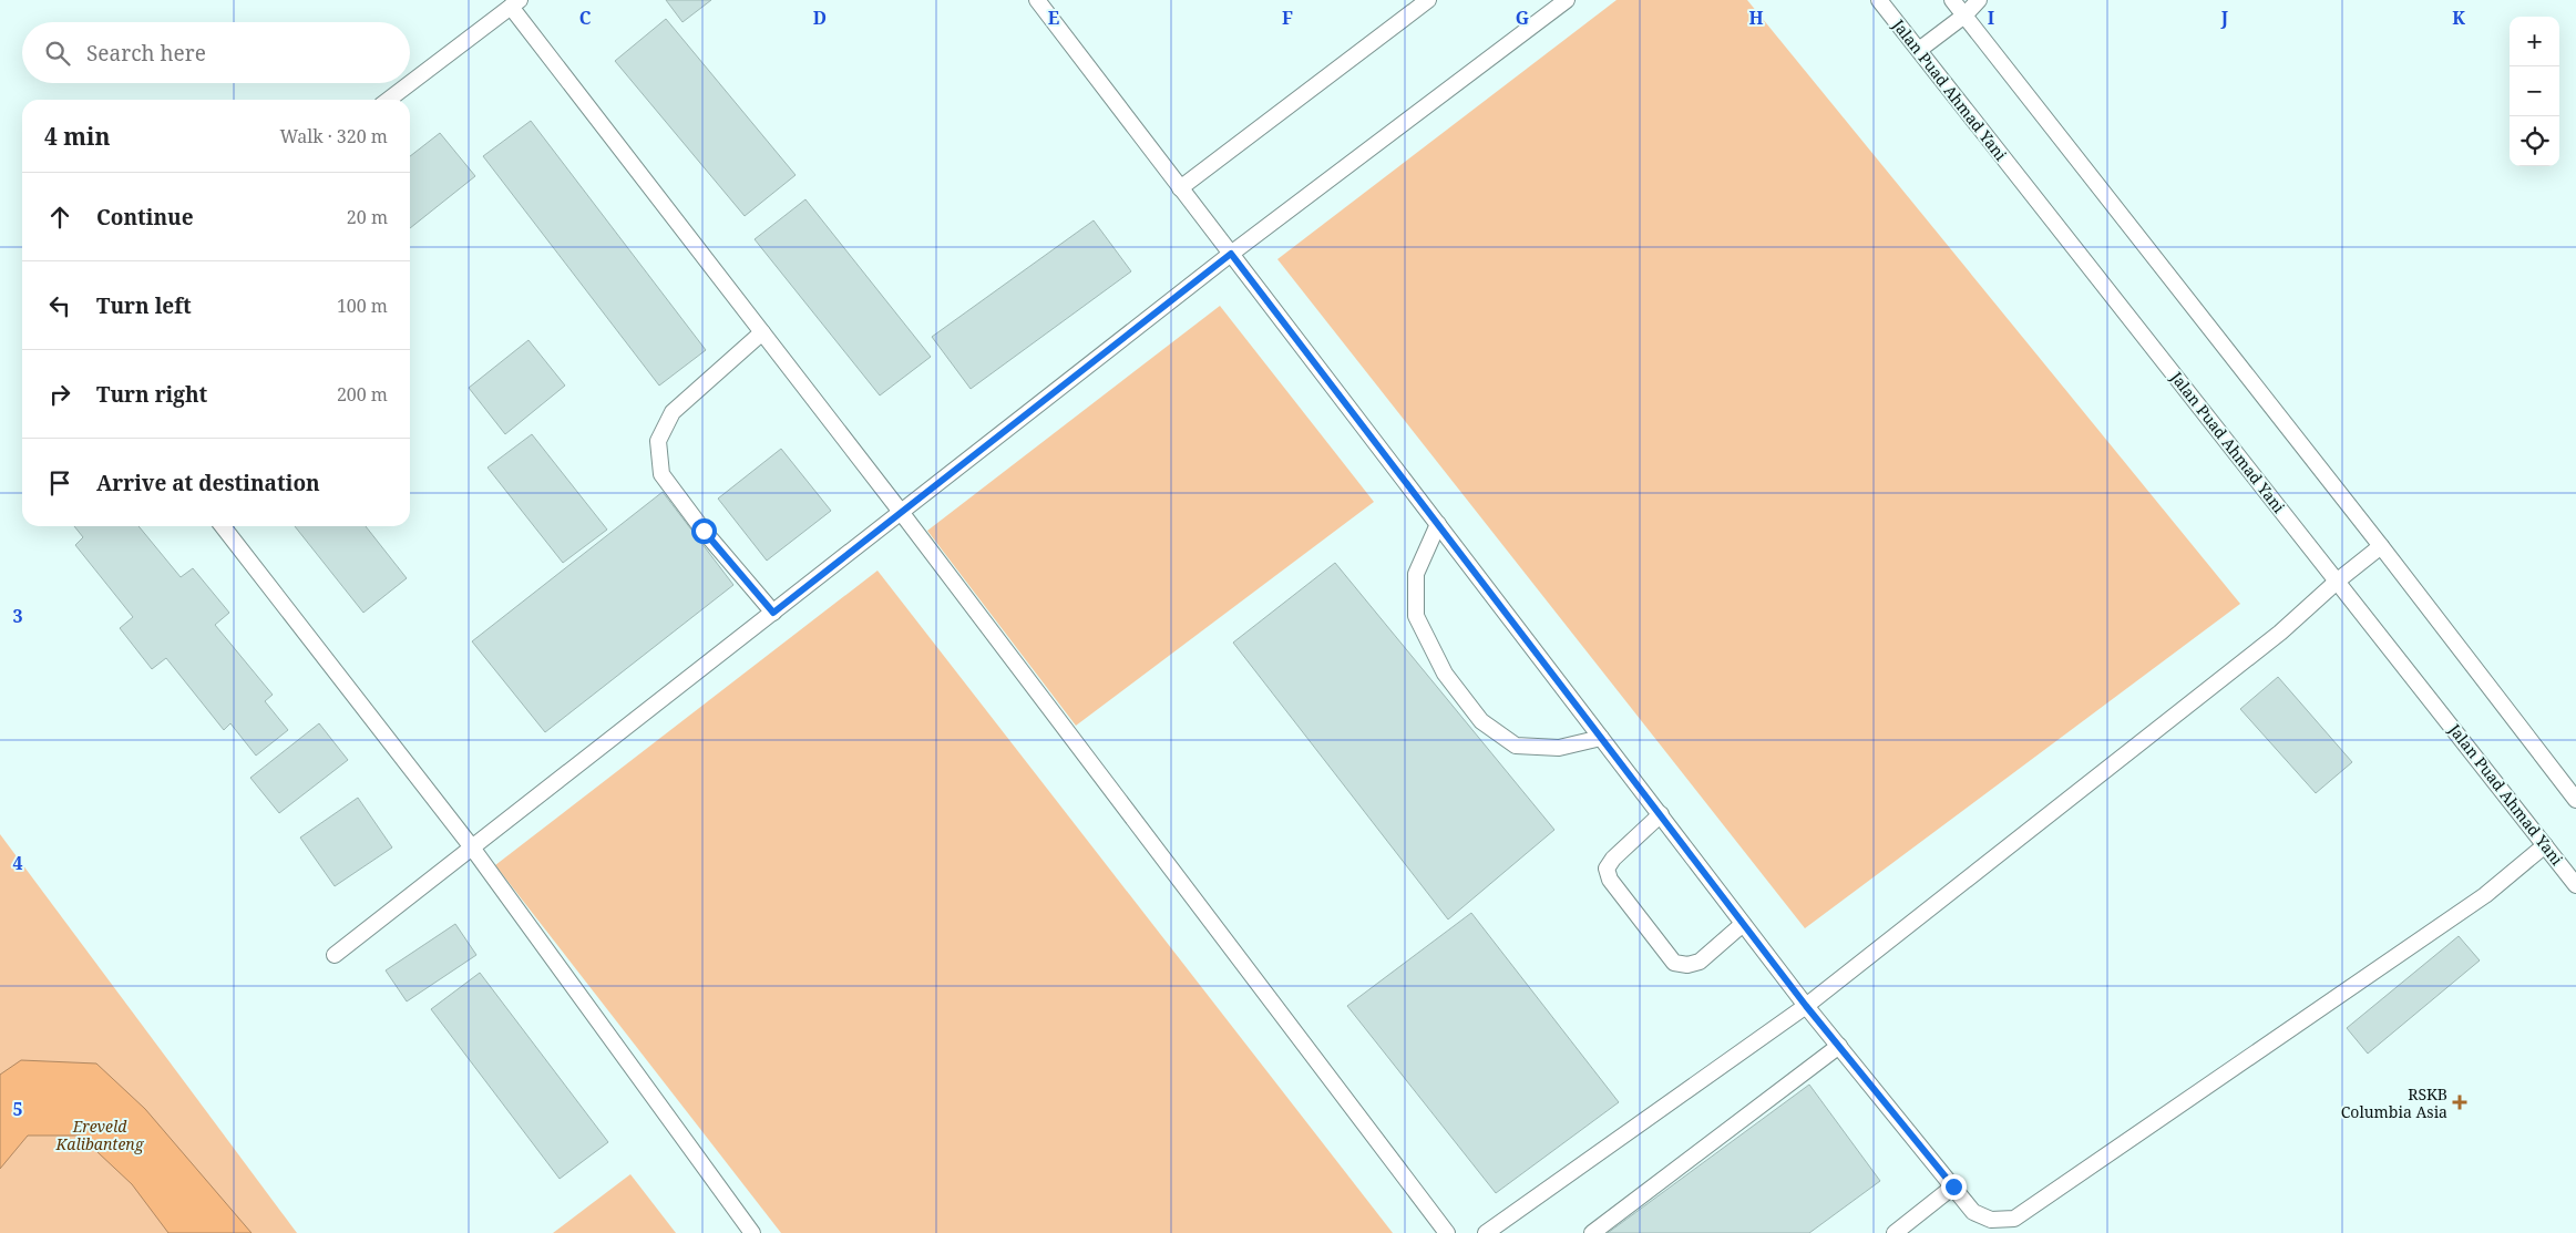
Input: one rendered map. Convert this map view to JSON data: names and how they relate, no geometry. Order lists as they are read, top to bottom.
{
  "streets": {
    "lane": ["Jalan Puad Ahmad Yani"]
  },
  "parks": ["Ereveld Kalibanteng"],
  "places": {
    "health": ["RSKB Columbia Asia"]
  },
  "page": {
    "map_buttons": ["+", "−"],
    "search": "Search here",
    "heading": ["4 min", "Walk · 320 m"],
    "list": [
      ["Continue", "20 m"],
      ["Turn left", "100 m"],
      ["Turn right", "200 m"],
      "Arrive at destination"
    ]
  },
  "grid": {
    "columns": [
      "C",
      "D",
      "E",
      "F",
      "G",
      "H",
      "I",
      "J",
      "K"
    ],
    "rows": ["3", "4", "5"]
  }
}
